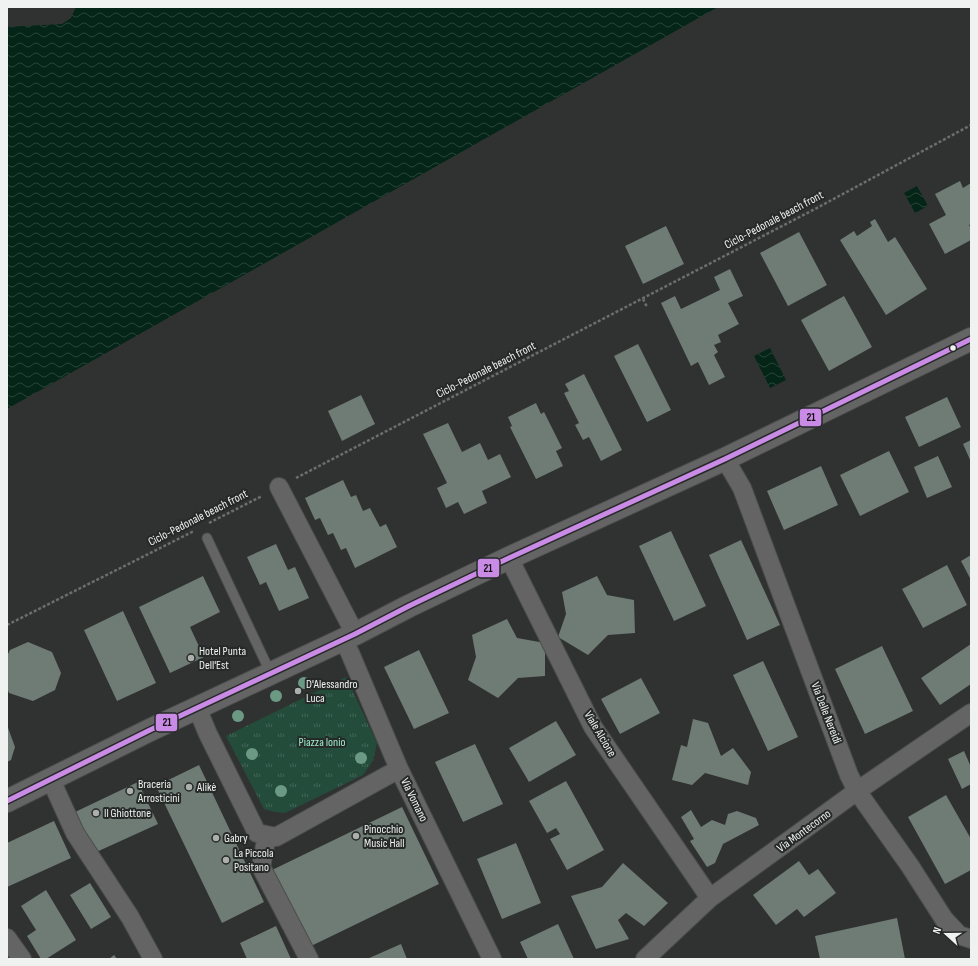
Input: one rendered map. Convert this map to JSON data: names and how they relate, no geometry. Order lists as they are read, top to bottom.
{
  "streets": {
    "street": [
      "Via Delle Nereidi",
      "Viale Alcione",
      "Via Vomano",
      "Via Montecorno"
    ],
    "path": ["Ciclo-Pedonale beach front"]
  },
  "crossings": [
    ["Ciclo-Pedonale beach front", "Via Vomano"],
    ["Via Delle Nereidi", "Via Montecorno"],
    ["Viale Alcione", "Via Montecorno"]
  ],
  "parks": ["Piazza Ionio"],
  "places": [
    "Hotel Punta Dell'Est",
    "D'Alessandro Luca",
    "Alikè",
    "Braceria Arrosticini",
    "Il Ghiottone",
    "Pinocchio Music Hall",
    "Gabry",
    "La Piccola Positano"
  ],
  "lines": ["transit line 21"],
  "north": "left"
}
